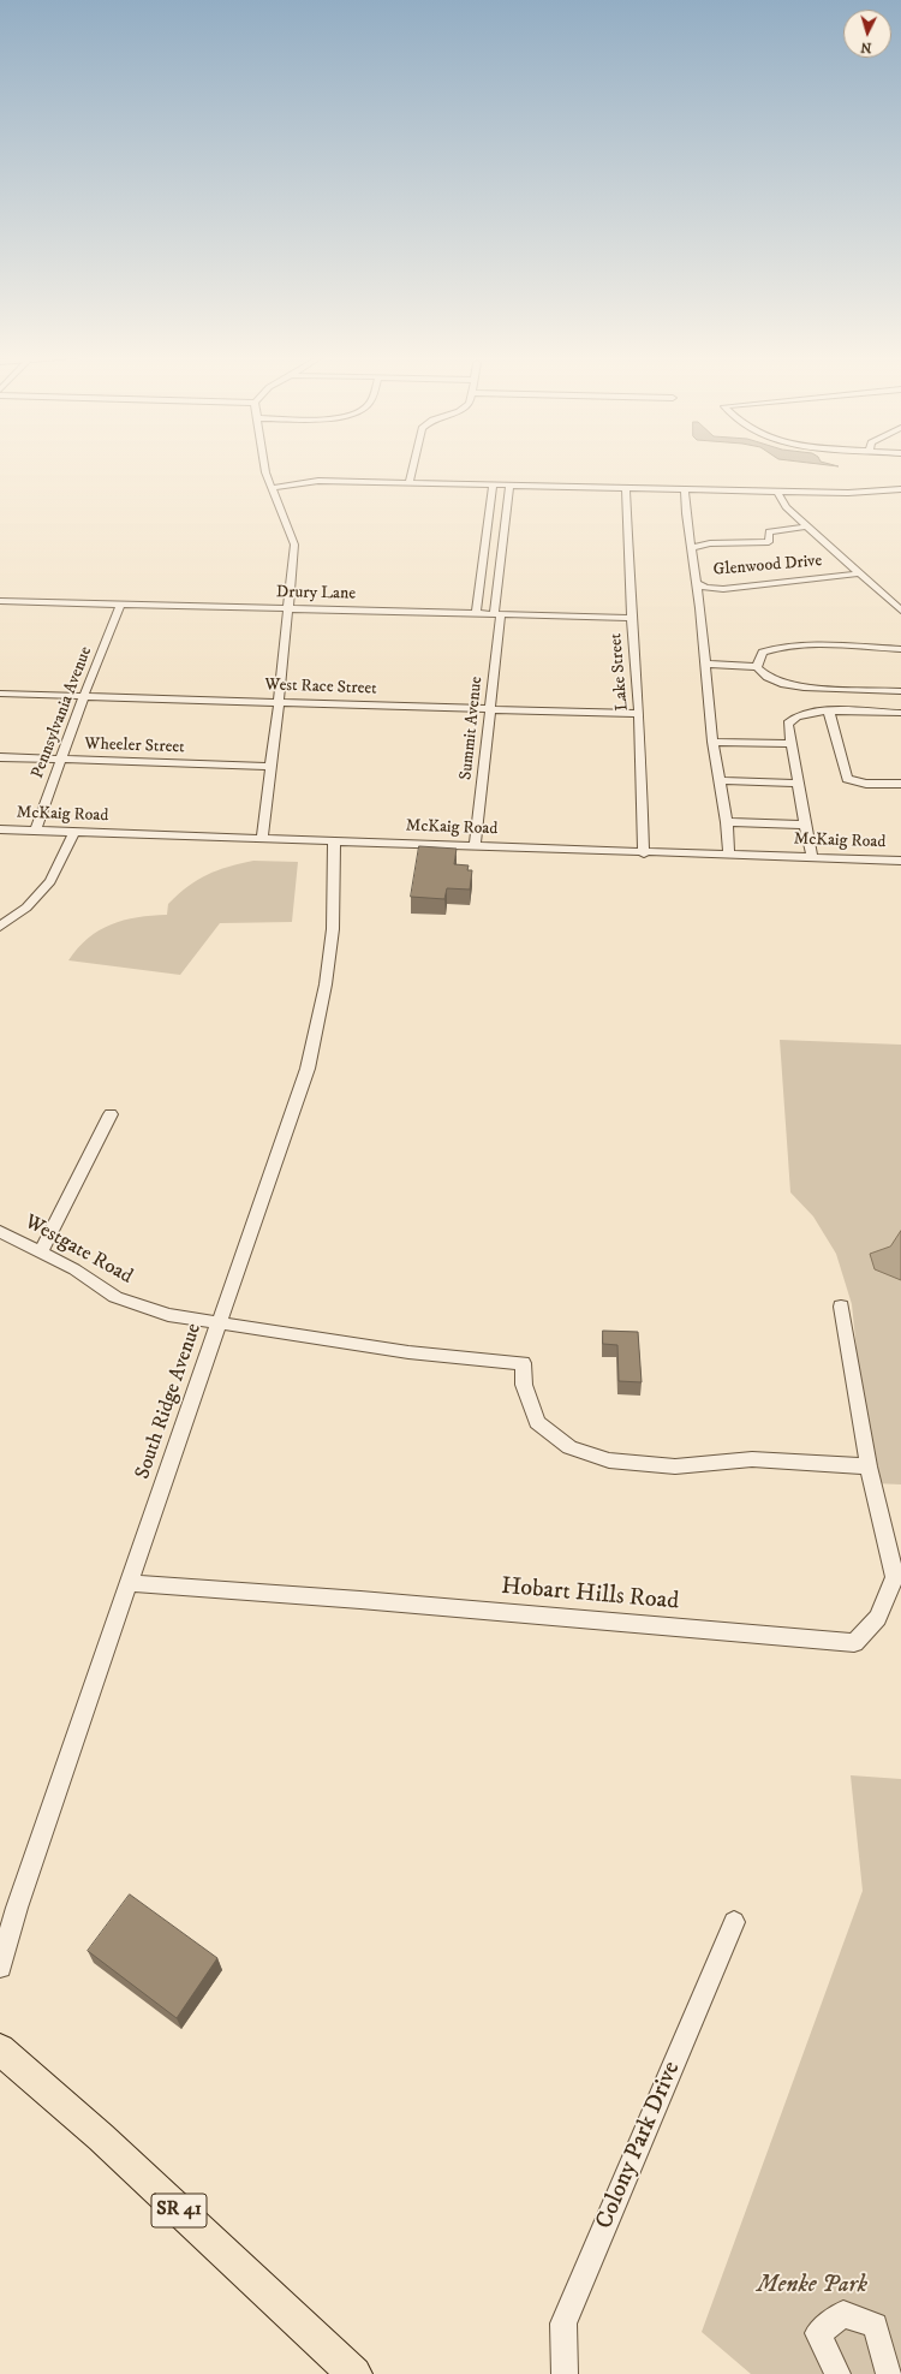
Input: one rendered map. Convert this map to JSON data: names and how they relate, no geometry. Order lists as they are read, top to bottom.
{
  "streets": {
    "main road": ["SR 41"],
    "street": [
      "Glenwood Drive",
      "Drury Lane",
      "Lake Street",
      "West Race Street",
      "Pennsylvania Avenue",
      "Summit Avenue",
      "Wheeler Street",
      "McKaig Road",
      "Westgate Road",
      "South Ridge Avenue",
      "Hobart Hills Road",
      "Colony Park Drive"
    ]
  },
  "crossings": [
    ["Drury Lane", "Lake Street"],
    ["Drury Lane", "Pennsylvania Avenue"],
    ["Drury Lane", "Summit Avenue"],
    ["Lake Street", "West Race Street"],
    ["Lake Street", "McKaig Road"],
    ["West Race Street", "Pennsylvania Avenue"],
    ["West Race Street", "Summit Avenue"],
    ["Pennsylvania Avenue", "Wheeler Street"],
    ["Pennsylvania Avenue", "McKaig Road"],
    ["Summit Avenue", "McKaig Road"],
    ["McKaig Road", "South Ridge Avenue"],
    ["Westgate Road", "South Ridge Avenue"],
    ["Westgate Road", "Hobart Hills Road"],
    ["South Ridge Avenue", "Hobart Hills Road"]
  ],
  "parks": ["Menke Park"],
  "north": "bottom"
}
